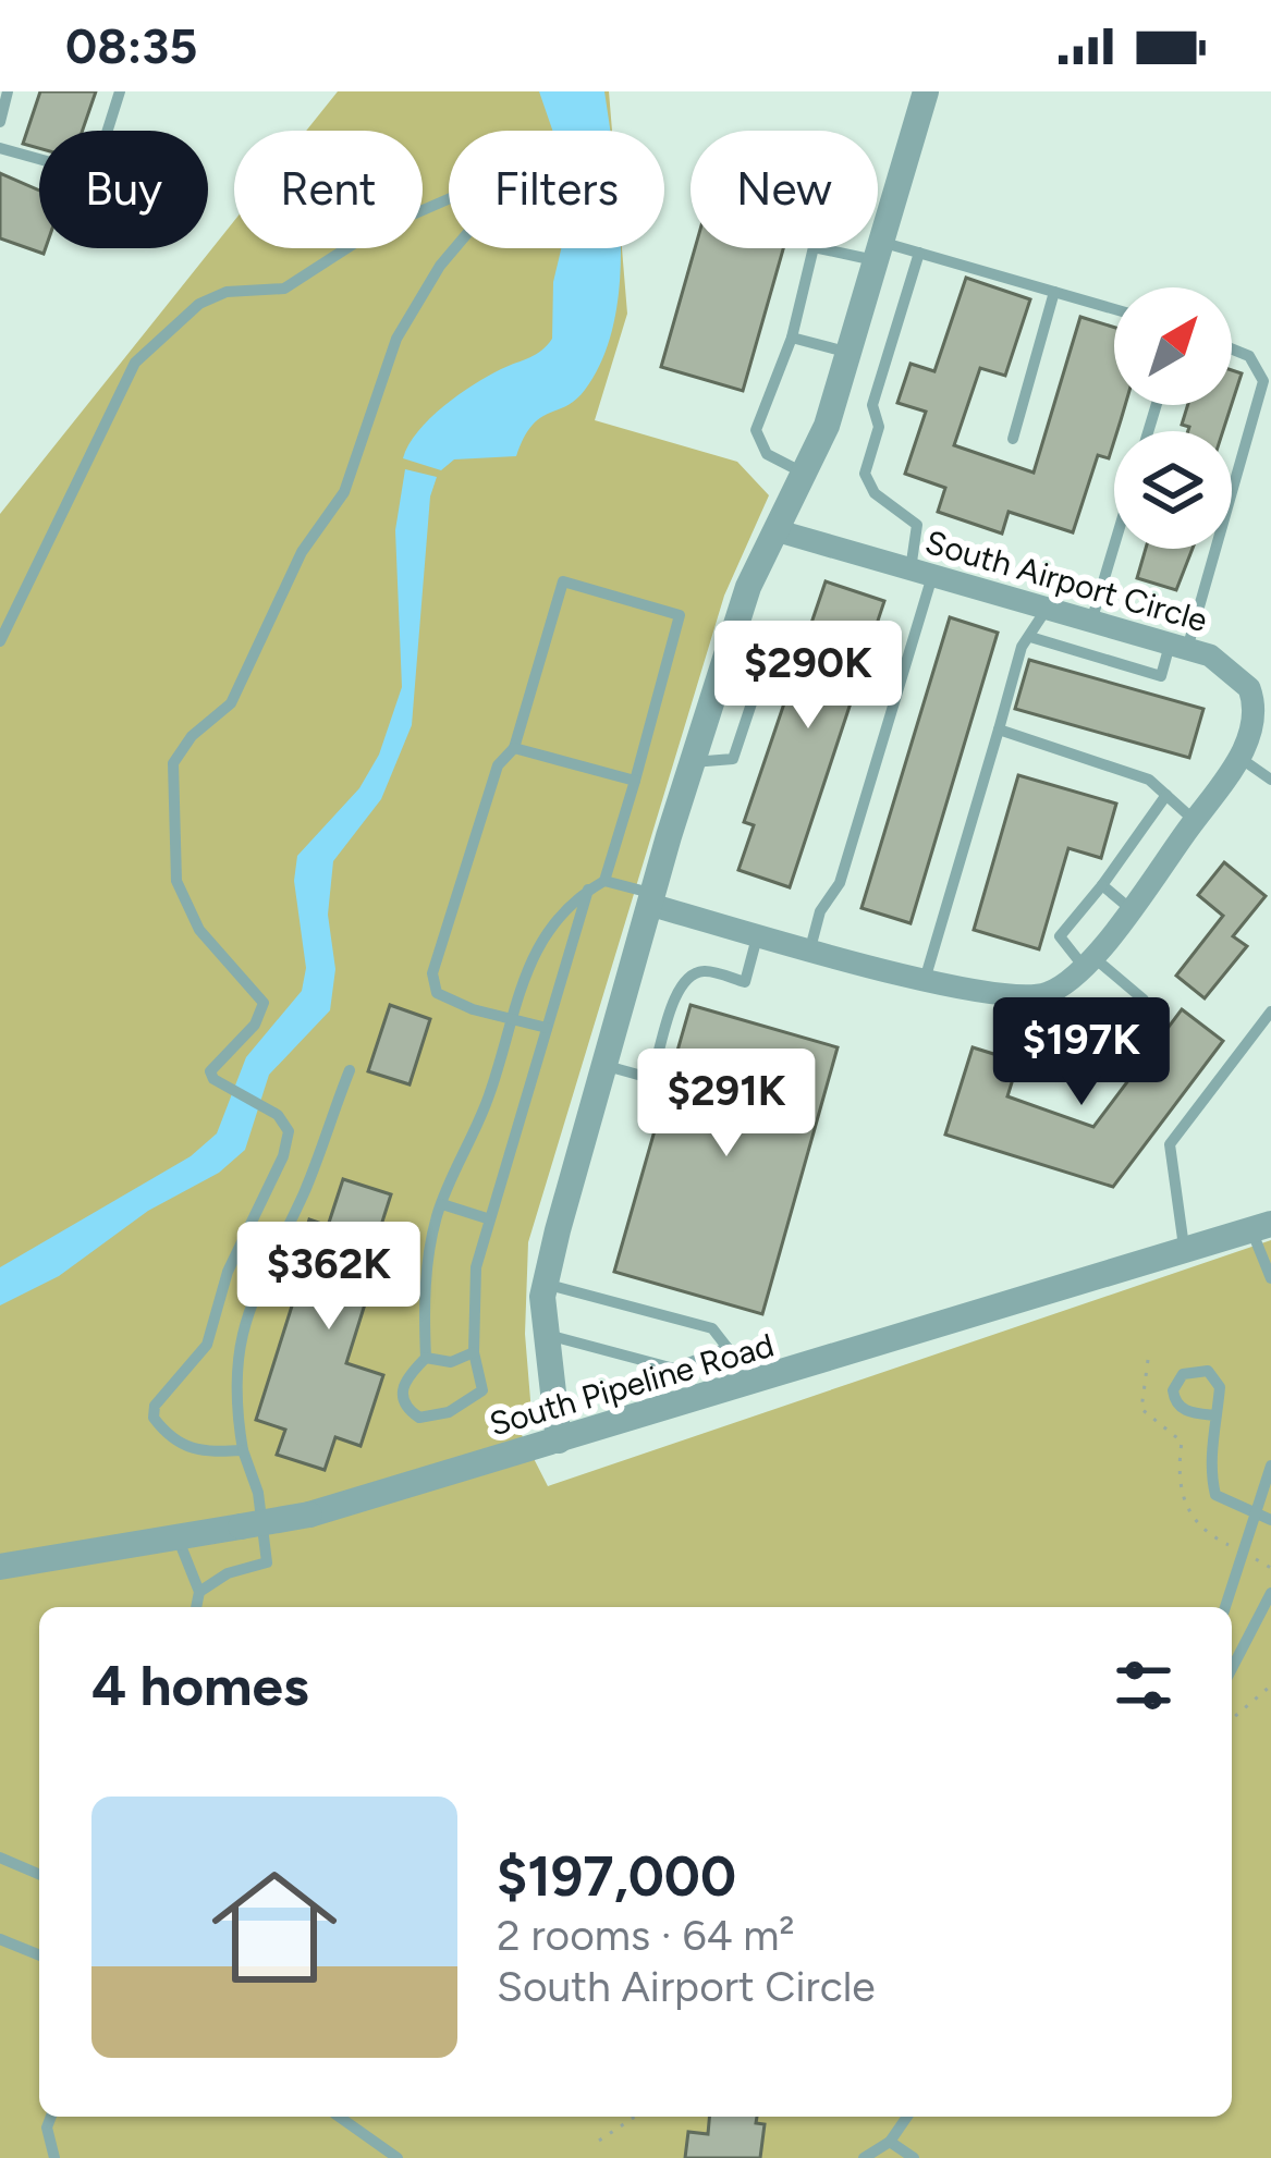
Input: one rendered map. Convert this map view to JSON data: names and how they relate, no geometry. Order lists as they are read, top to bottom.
{
  "streets": {
    "street": ["South Airport Circle", "South Pipeline Road"]
  },
  "north": "top right",
  "page": {
    "status": "08:35",
    "chip": [
      "Buy",
      "Rent",
      "Filters",
      "New"
    ],
    "price": [
      "$290K",
      "$197K",
      "$291K",
      "$362K"
    ],
    "heading": "4 homes",
    "list": [
      {
        "name": "$197,000",
        "note": "2 rooms · 64 m² · South Airport Circle"
      }
    ]
  }
}
